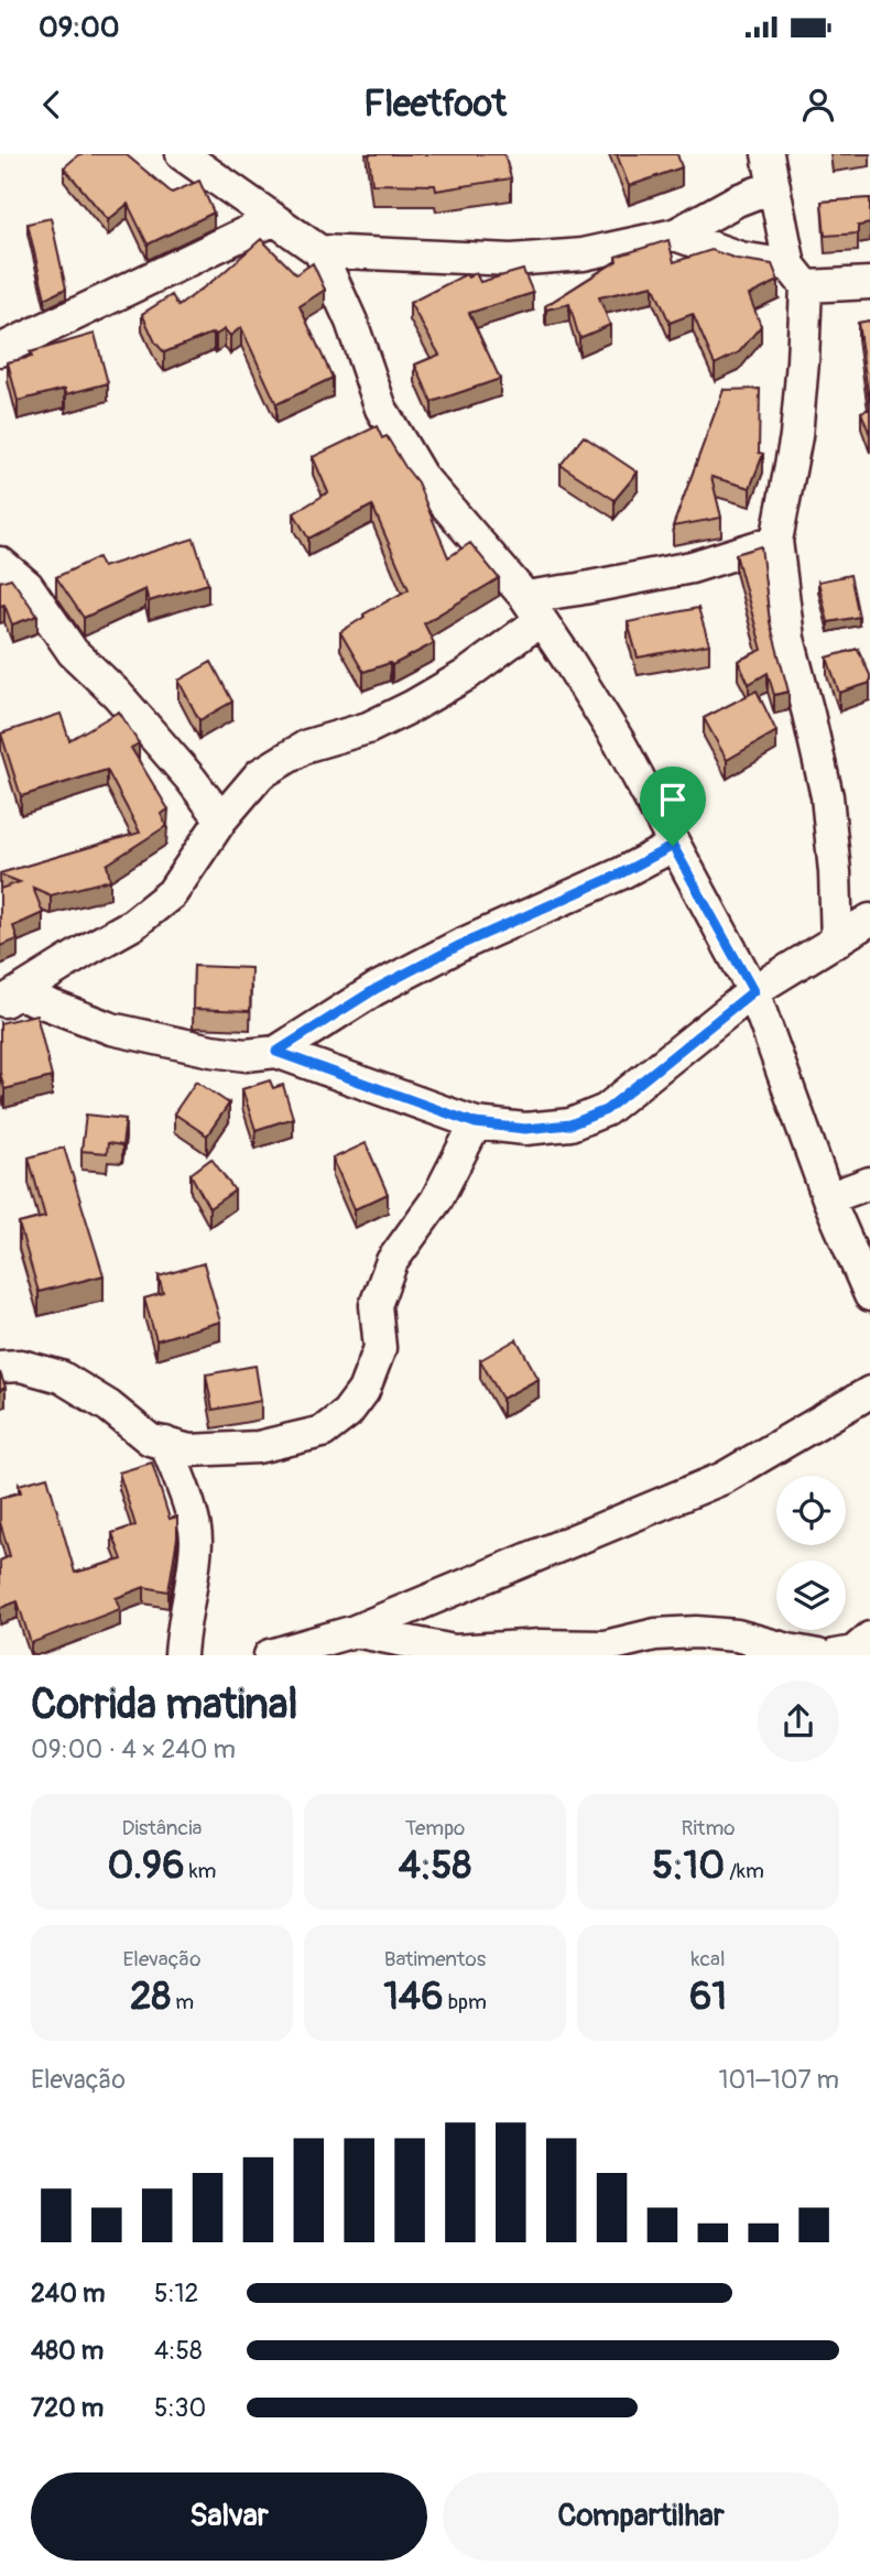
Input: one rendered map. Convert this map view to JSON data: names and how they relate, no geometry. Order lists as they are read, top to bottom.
{
  "page": {
    "status": "09:00",
    "header": "Fleetfoot",
    "heading": ["Corrida matinal", "09:00 · 4 × 240 m"],
    "stats": [
      ["Distância", "0.96 km"],
      ["Tempo", "4:58"],
      ["Ritmo", "5:10 /km"],
      ["Elevação", "28 m"],
      ["Batimentos", "146 bpm"],
      ["kcal", "61"]
    ],
    "chart": ["Elevação", "101–107 m"],
    "list": [
      {
        "name": "240 m",
        "note": "5:12"
      },
      {
        "name": "480 m",
        "note": "4:58"
      },
      {
        "name": "720 m",
        "note": "5:30"
      }
    ],
    "buttons": ["Salvar", "Compartilhar"]
  }
}
